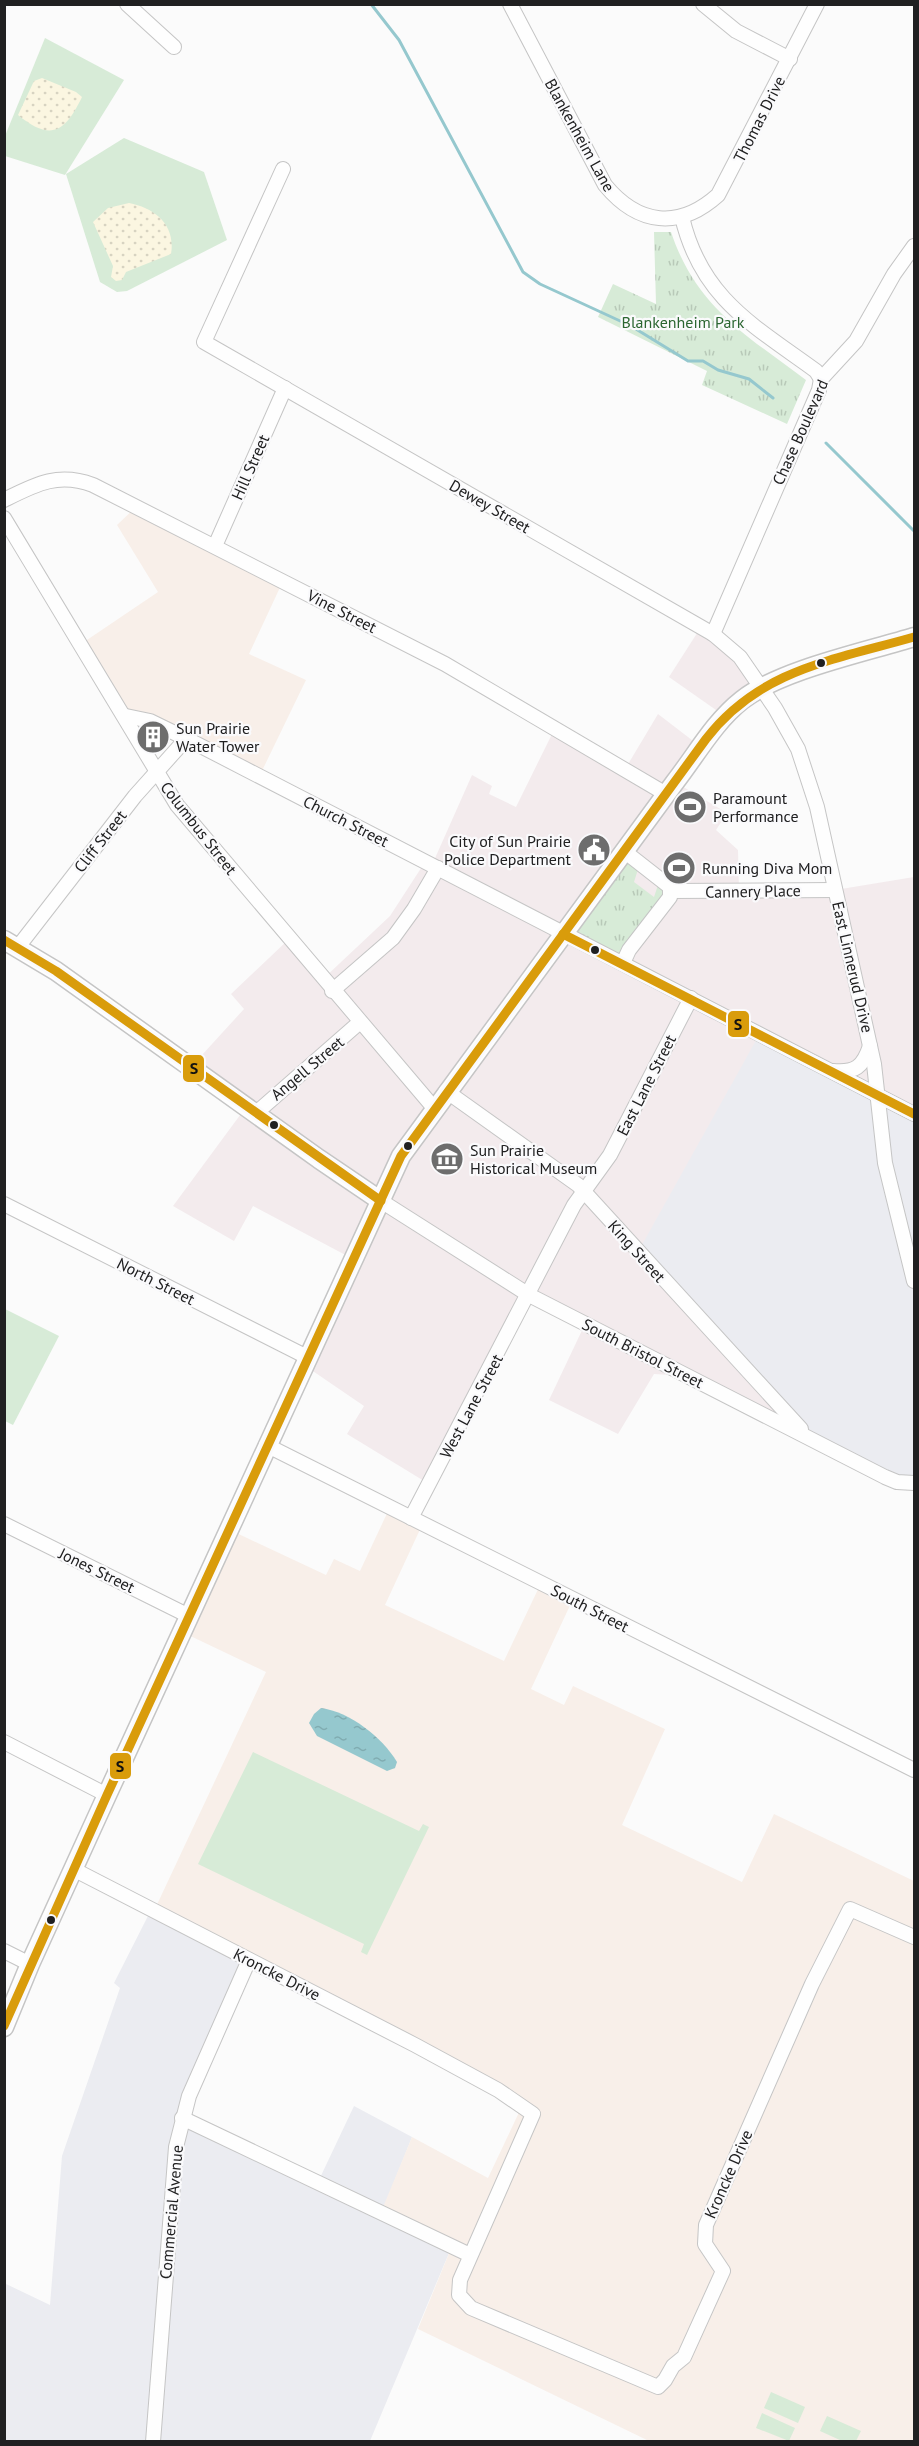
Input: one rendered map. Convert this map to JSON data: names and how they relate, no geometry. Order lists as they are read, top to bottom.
{
  "streets": {
    "street": [
      "Thomas Drive",
      "Blankenheim Lane",
      "Chase Boulevard",
      "Hill Street",
      "Dewey Street",
      "Vine Street",
      "Church Street",
      "Columbus Street",
      "Cliff Street",
      "Cannery Place",
      "East Linnerud Drive",
      "Angell Street",
      "East Lane Street",
      "King Street",
      "North Street",
      "South Bristol Street",
      "West Lane Street",
      "Jones Street",
      "South Street",
      "Kroncke Drive",
      "Commercial Avenue"
    ]
  },
  "crossings": [
    ["Thomas Drive", "Blankenheim Lane"],
    ["Chase Boulevard", "Dewey Street"],
    ["Hill Street", "Dewey Street"],
    ["Hill Street", "Vine Street"],
    ["Dewey Street", "East Linnerud Drive"],
    ["Church Street", "Columbus Street"],
    ["Church Street", "Cliff Street"],
    ["Church Street", "East Linnerud Drive"],
    ["Church Street", "East Lane Street"],
    ["Columbus Street", "Cliff Street"],
    ["Columbus Street", "Angell Street"],
    ["Cannery Place", "East Linnerud Drive"],
    ["East Lane Street", "King Street"],
    ["East Lane Street", "South Bristol Street"],
    ["East Lane Street", "West Lane Street"],
    ["King Street", "South Bristol Street"],
    ["South Bristol Street", "West Lane Street"],
    ["West Lane Street", "South Street"],
    ["Kroncke Drive", "Commercial Avenue"]
  ],
  "parks": ["Blankenheim Park"],
  "places": {
    "building": ["Sun Prairie Water Tower"],
    "sports": ["Paramount Performance", "Running Diva Mom"],
    "public building": ["City of Sun Prairie Police Department"],
    "museum": ["Sun Prairie Historical Museum"]
  },
  "lines": ["transit line S"]
}
